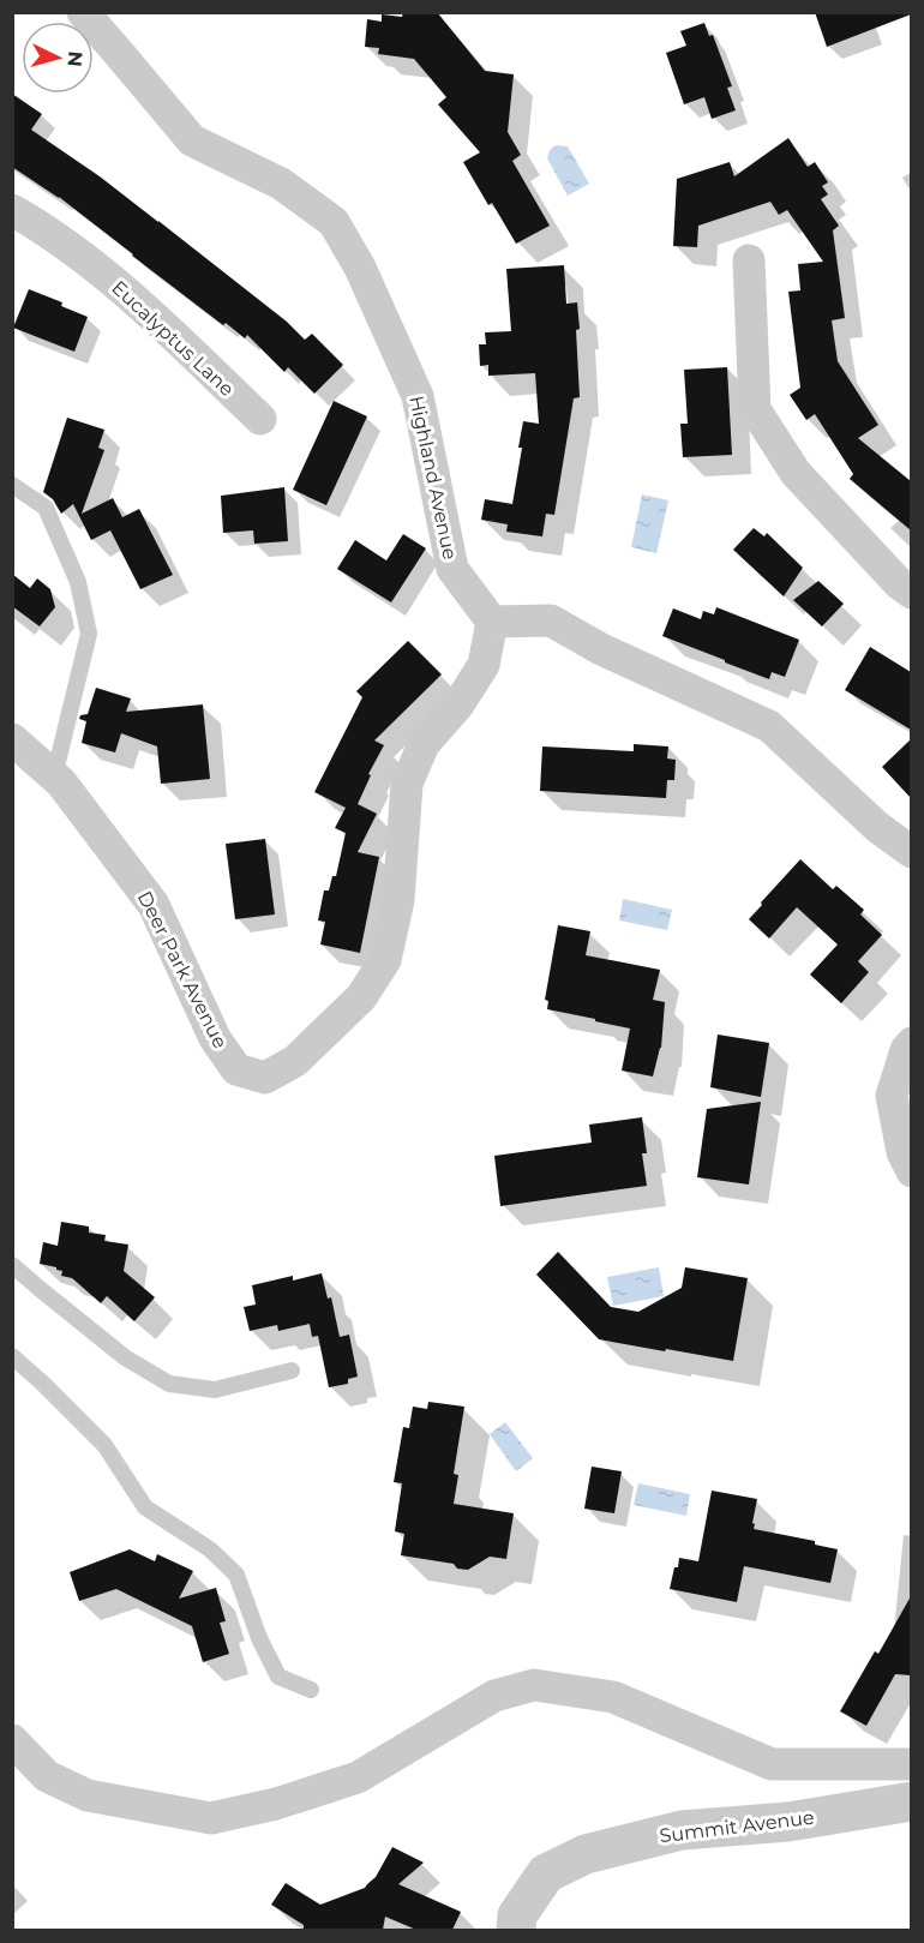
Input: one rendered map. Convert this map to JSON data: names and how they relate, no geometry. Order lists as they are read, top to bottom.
{
  "streets": {
    "street": [
      "Eucalyptus Lane",
      "Highland Avenue",
      "Deer Park Avenue",
      "Summit Avenue"
    ]
  },
  "crossings": [
    ["Highland Avenue", "Deer Park Avenue"]
  ],
  "north": "right"
}
